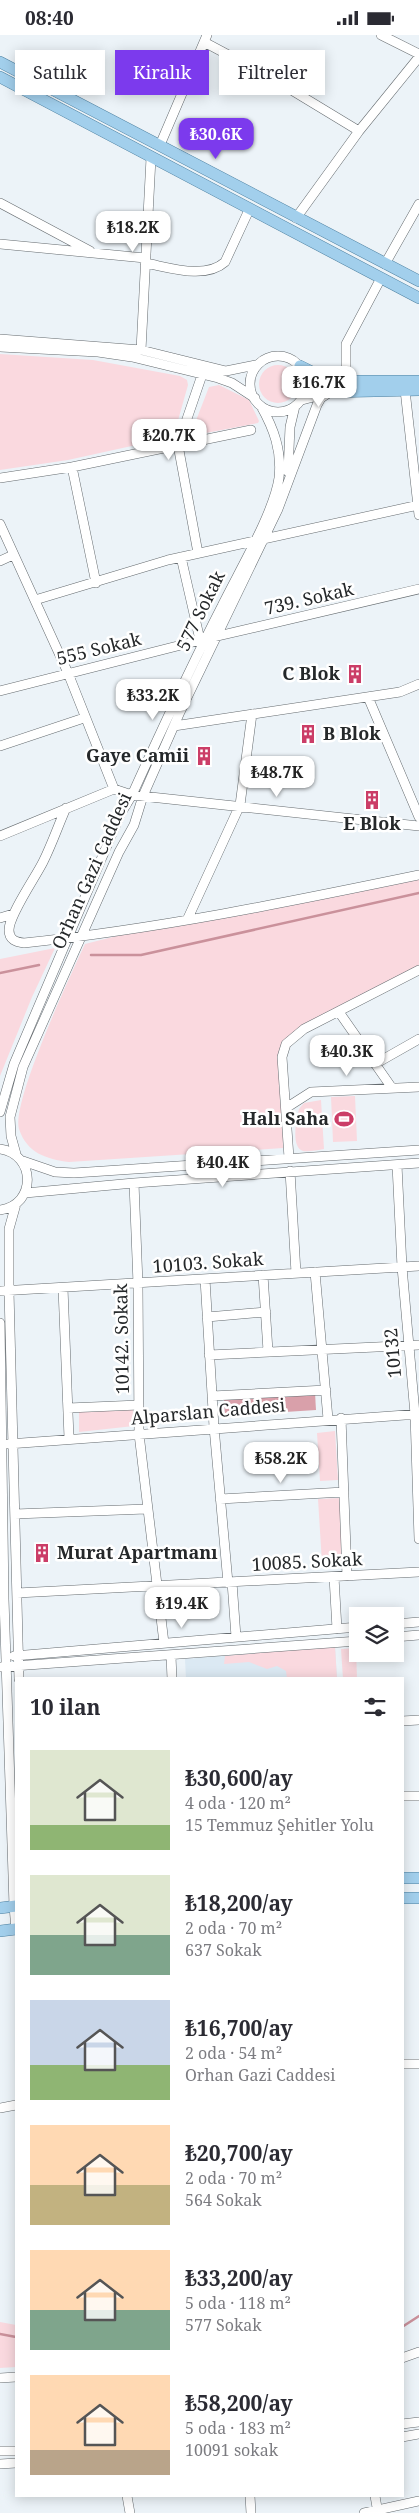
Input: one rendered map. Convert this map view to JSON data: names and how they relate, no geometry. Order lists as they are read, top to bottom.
{
  "streets": {
    "street": [
      "739. Sokak",
      "577 Sokak",
      "555 Sokak",
      "Orhan Gazi Caddesi",
      "10103. Sokak",
      "10142. Sokak",
      "10132",
      "Alparslan Caddesi",
      "10085. Sokak"
    ]
  },
  "crossings": [
    ["739. Sokak", "577 Sokak"],
    ["739. Sokak", "555 Sokak"],
    ["739. Sokak", "Orhan Gazi Caddesi"],
    ["577 Sokak", "555 Sokak"],
    ["577 Sokak", "Orhan Gazi Caddesi"],
    ["10103. Sokak", "10142. Sokak"],
    ["10103. Sokak", "10132"],
    ["10142. Sokak", "Alparslan Caddesi"],
    ["10142. Sokak", "10085. Sokak"],
    ["10132", "Alparslan Caddesi"]
  ],
  "places": {
    "building": [
      "C Blok",
      "B Blok",
      "Gaye Camii",
      "E Blok",
      "Murat Apartmanı"
    ],
    "sports": ["Halı Saha"]
  },
  "page": {
    "status": "08:40",
    "chip": ["Satılık", "Kiralık", "Filtreler"],
    "price": [
      "₺30.6K",
      "₺18.2K",
      "₺16.7K",
      "₺20.7K",
      "₺33.2K",
      "₺48.7K",
      "₺40.3K",
      "₺40.4K",
      "₺58.2K",
      "₺19.4K"
    ],
    "heading": "10 ilan",
    "list": [
      {
        "name": "₺30,600/ay",
        "note": "4 oda · 120 m² · 15 Temmuz Şehitler Yolu"
      },
      {
        "name": "₺18,200/ay",
        "note": "2 oda · 70 m² · 637 Sokak"
      },
      {
        "name": "₺16,700/ay",
        "note": "2 oda · 54 m² · Orhan Gazi Caddesi"
      },
      {
        "name": "₺20,700/ay",
        "note": "2 oda · 70 m² · 564 Sokak"
      },
      {
        "name": "₺33,200/ay",
        "note": "5 oda · 118 m² · 577 Sokak"
      },
      {
        "name": "₺58,200/ay",
        "note": "5 oda · 183 m² · 10091 sokak"
      }
    ]
  }
}
